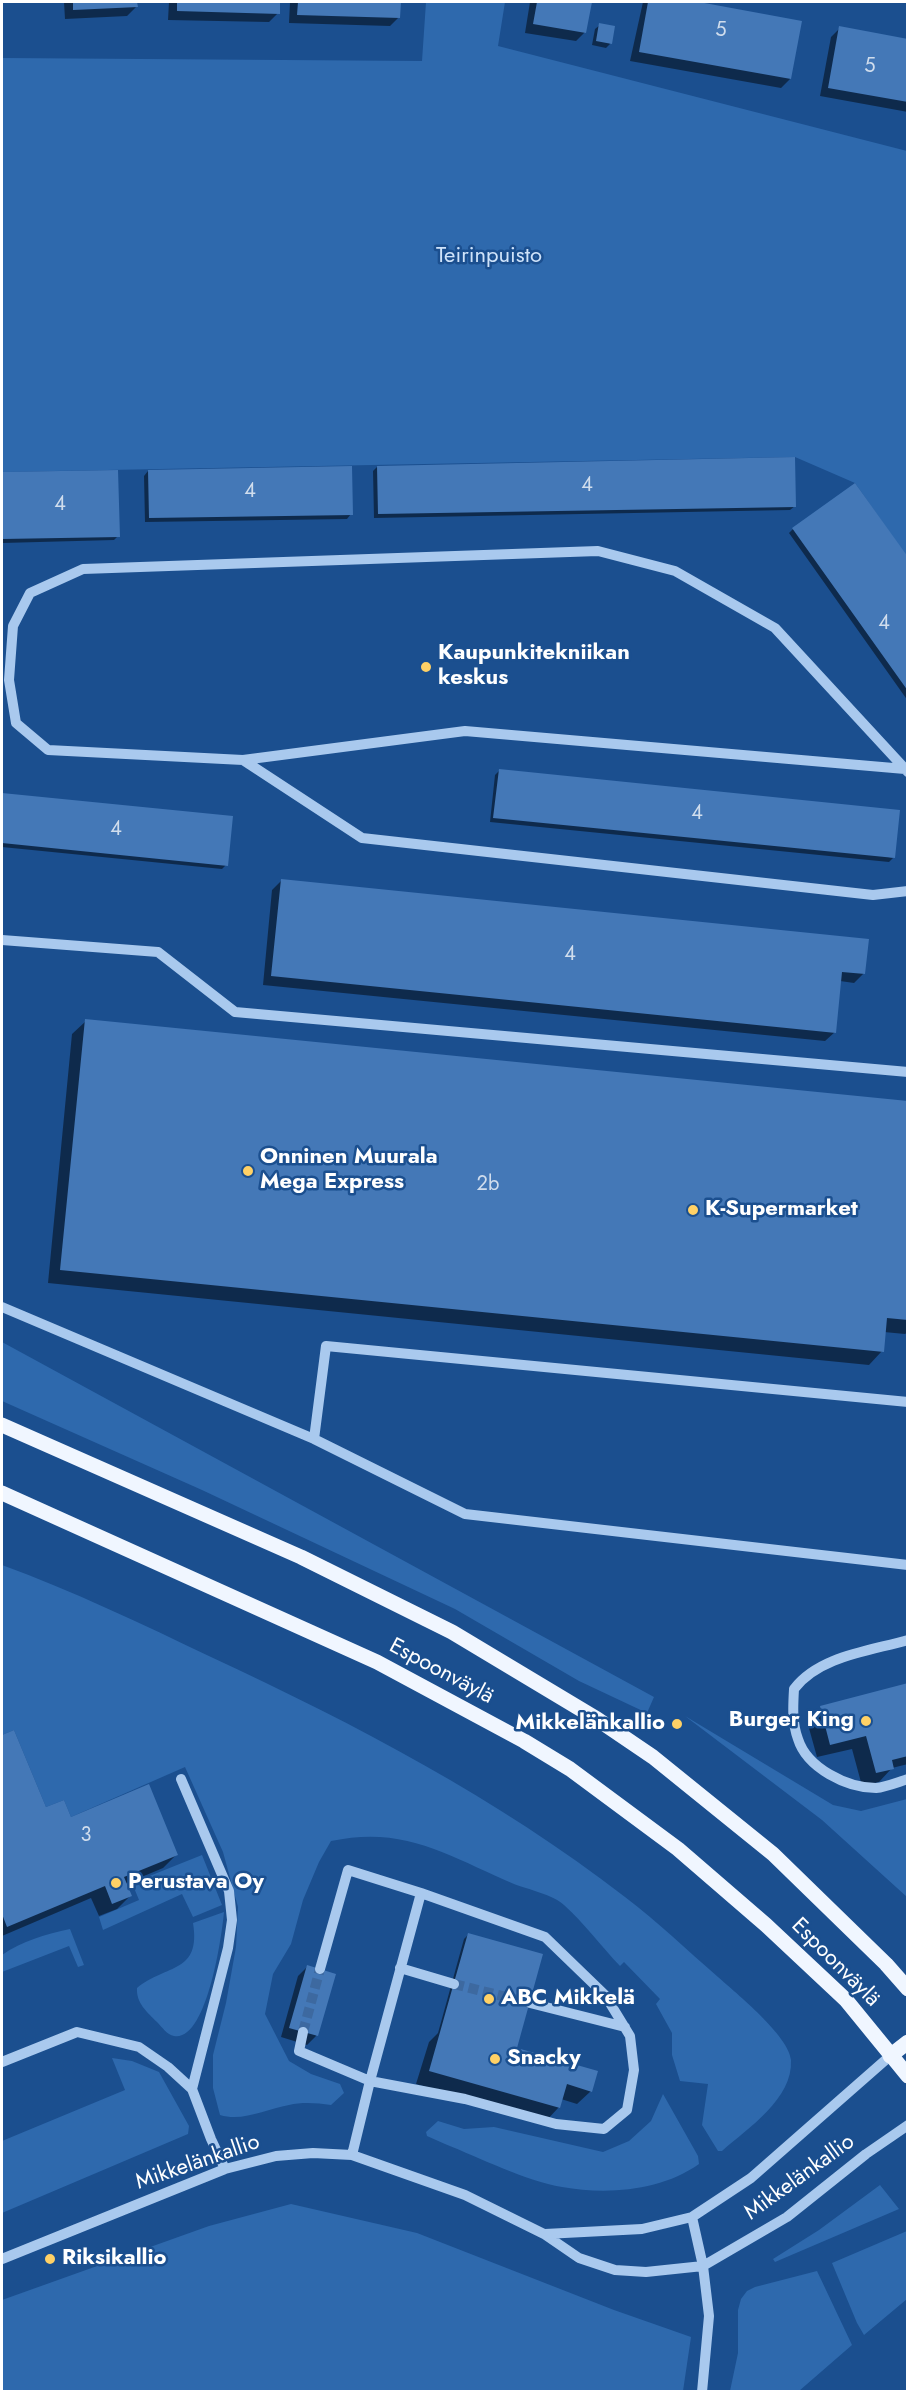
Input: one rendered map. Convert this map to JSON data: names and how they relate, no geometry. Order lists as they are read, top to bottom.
{
  "streets": {
    "main road": ["Espoonväylä"],
    "street": ["Mikkelänkallio"]
  },
  "crossings": [
    ["Espoonväylä", "Mikkelänkallio"]
  ],
  "parks": ["Teirinpuisto"],
  "places": [
    "Kaupunkitekniikan keskus",
    "Onninen Muurala Mega Express",
    "K-Supermarket",
    "Burger King",
    "Mikkelänkallio",
    "Perustava Oy",
    "ABC Mikkelä",
    "Snacky",
    "Riksikallio"
  ],
  "house_numbers": [
    "5",
    "5",
    "4",
    "4",
    "4",
    "4",
    "4",
    "4",
    "4",
    "2b",
    "3"
  ]
}
